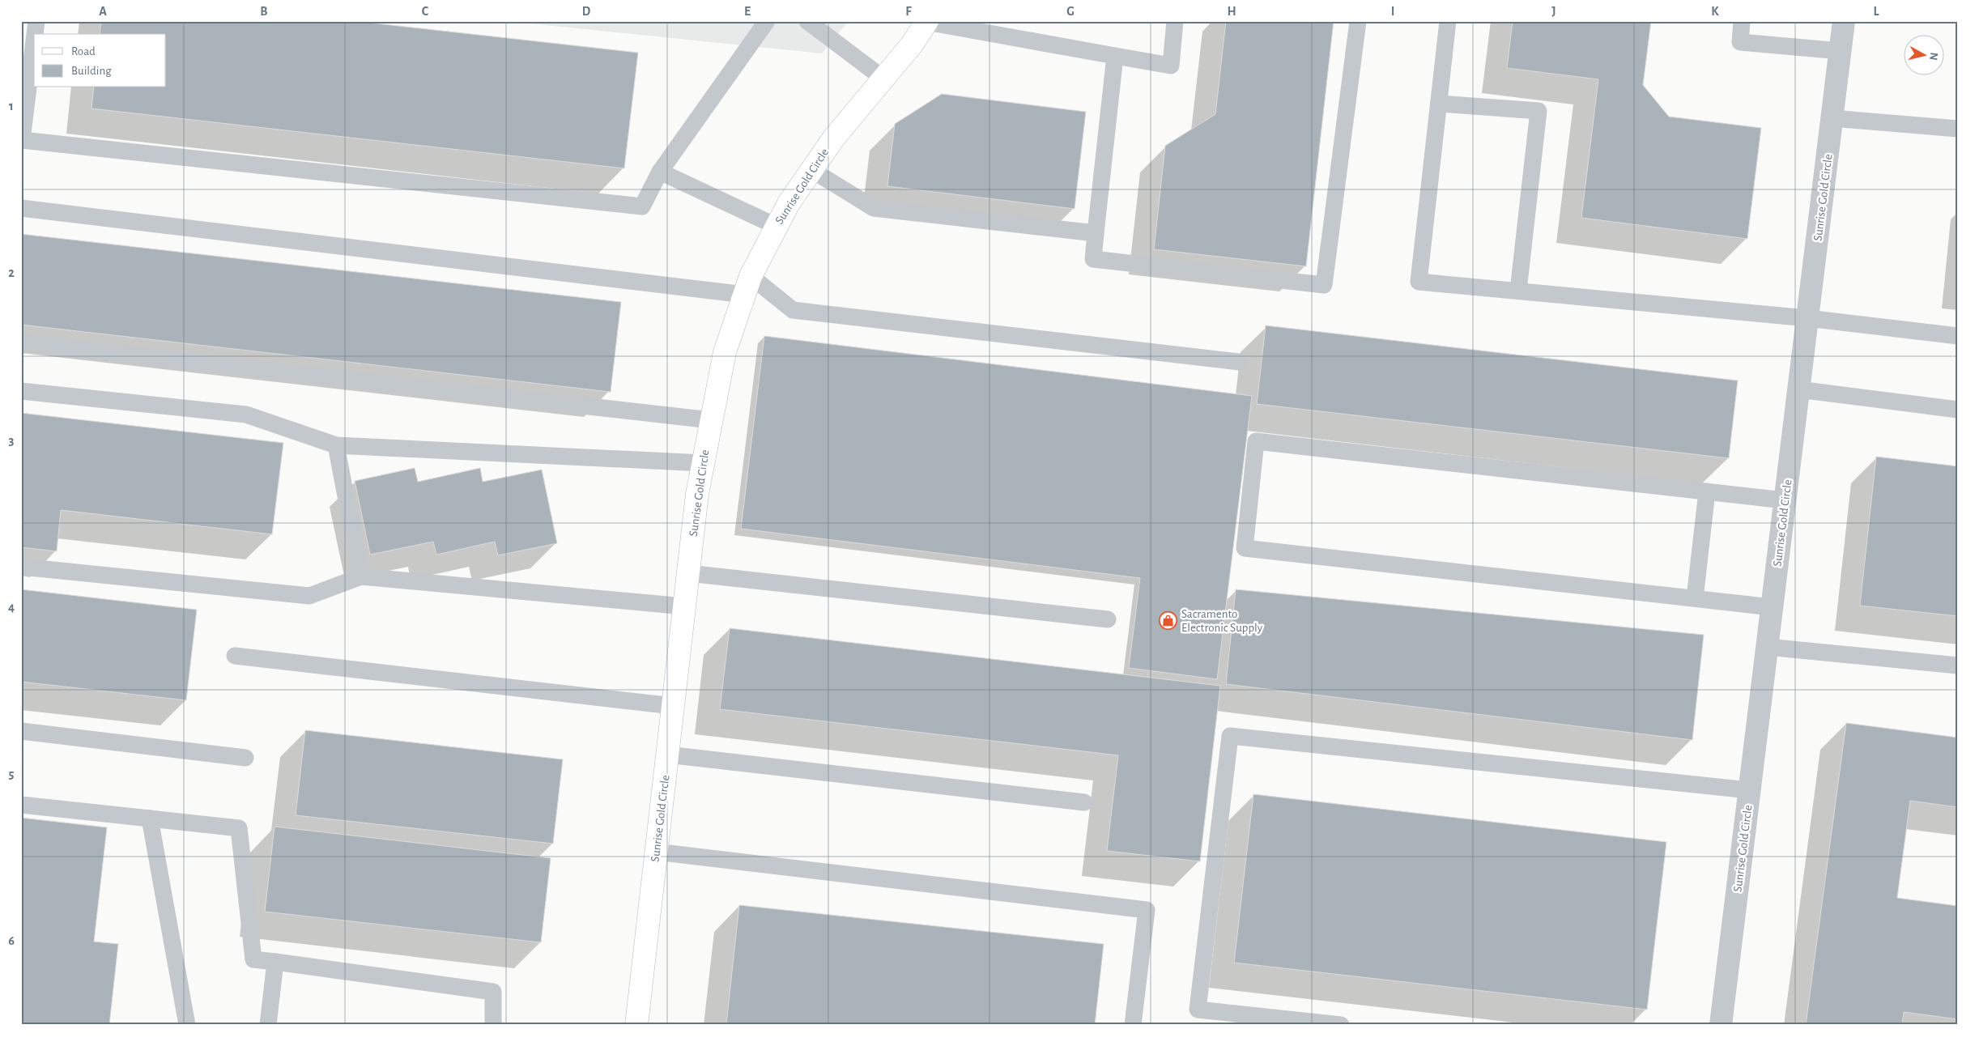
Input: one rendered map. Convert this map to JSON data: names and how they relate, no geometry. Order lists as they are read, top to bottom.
{
  "streets": {
    "street": ["Sunrise Gold Circle"]
  },
  "places": {
    "shop": ["Sacramento Electronic Supply"]
  },
  "legend": ["Road", "Building"],
  "north": "right",
  "grid": {
    "columns": [
      "A",
      "B",
      "C",
      "D",
      "E",
      "F",
      "G",
      "H",
      "I",
      "J",
      "K",
      "L"
    ],
    "rows": [
      "1",
      "2",
      "3",
      "4",
      "5",
      "6"
    ]
  }
}
